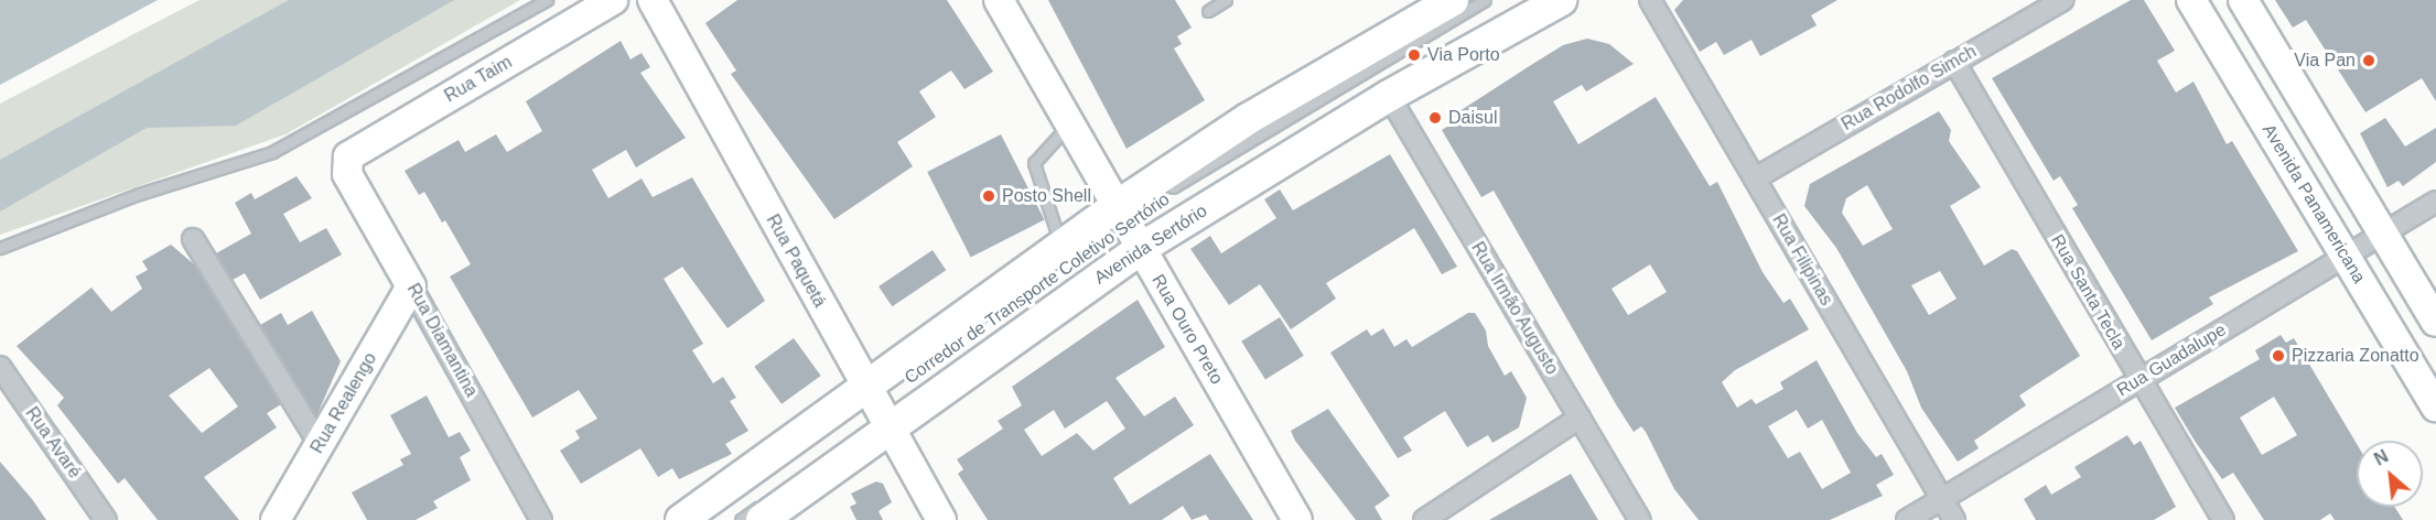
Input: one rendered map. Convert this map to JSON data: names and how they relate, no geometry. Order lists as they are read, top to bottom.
{
  "streets": {
    "main road": ["Avenida Sertório"],
    "street": [
      "Rua Taim",
      "Rua Rodolfo Simch",
      "Avenida Panamericana",
      "Rua Filipinas",
      "Rua Paquetá",
      "Rua Santa Tecla",
      "Rua Irmão Augusto",
      "Rua Ouro Preto",
      "Rua Diamantina",
      "Rua Guadalupe",
      "Rua Realengo",
      "Rua Avaré"
    ],
    "lane": ["Corredor de Transporte Coletivo Sertório"]
  },
  "crossings": [
    ["Rua Taim", "Rua Diamantina"],
    ["Rua Rodolfo Simch", "Rua Filipinas"],
    ["Rua Rodolfo Simch", "Rua Santa Tecla"],
    ["Avenida Panamericana", "Rua Guadalupe"],
    ["Avenida Sertório", "Rua Paquetá"],
    ["Avenida Sertório", "Rua Irmão Augusto"],
    ["Avenida Sertório", "Rua Ouro Preto"],
    ["Rua Filipinas", "Rua Guadalupe"],
    ["Rua Santa Tecla", "Rua Guadalupe"],
    ["Rua Diamantina", "Rua Realengo"]
  ],
  "places": [
    "Via Porto",
    "Via Pan",
    "Daisul",
    "Posto Shell",
    "Pizzaria Zonatto"
  ],
  "north": "top left"
}
